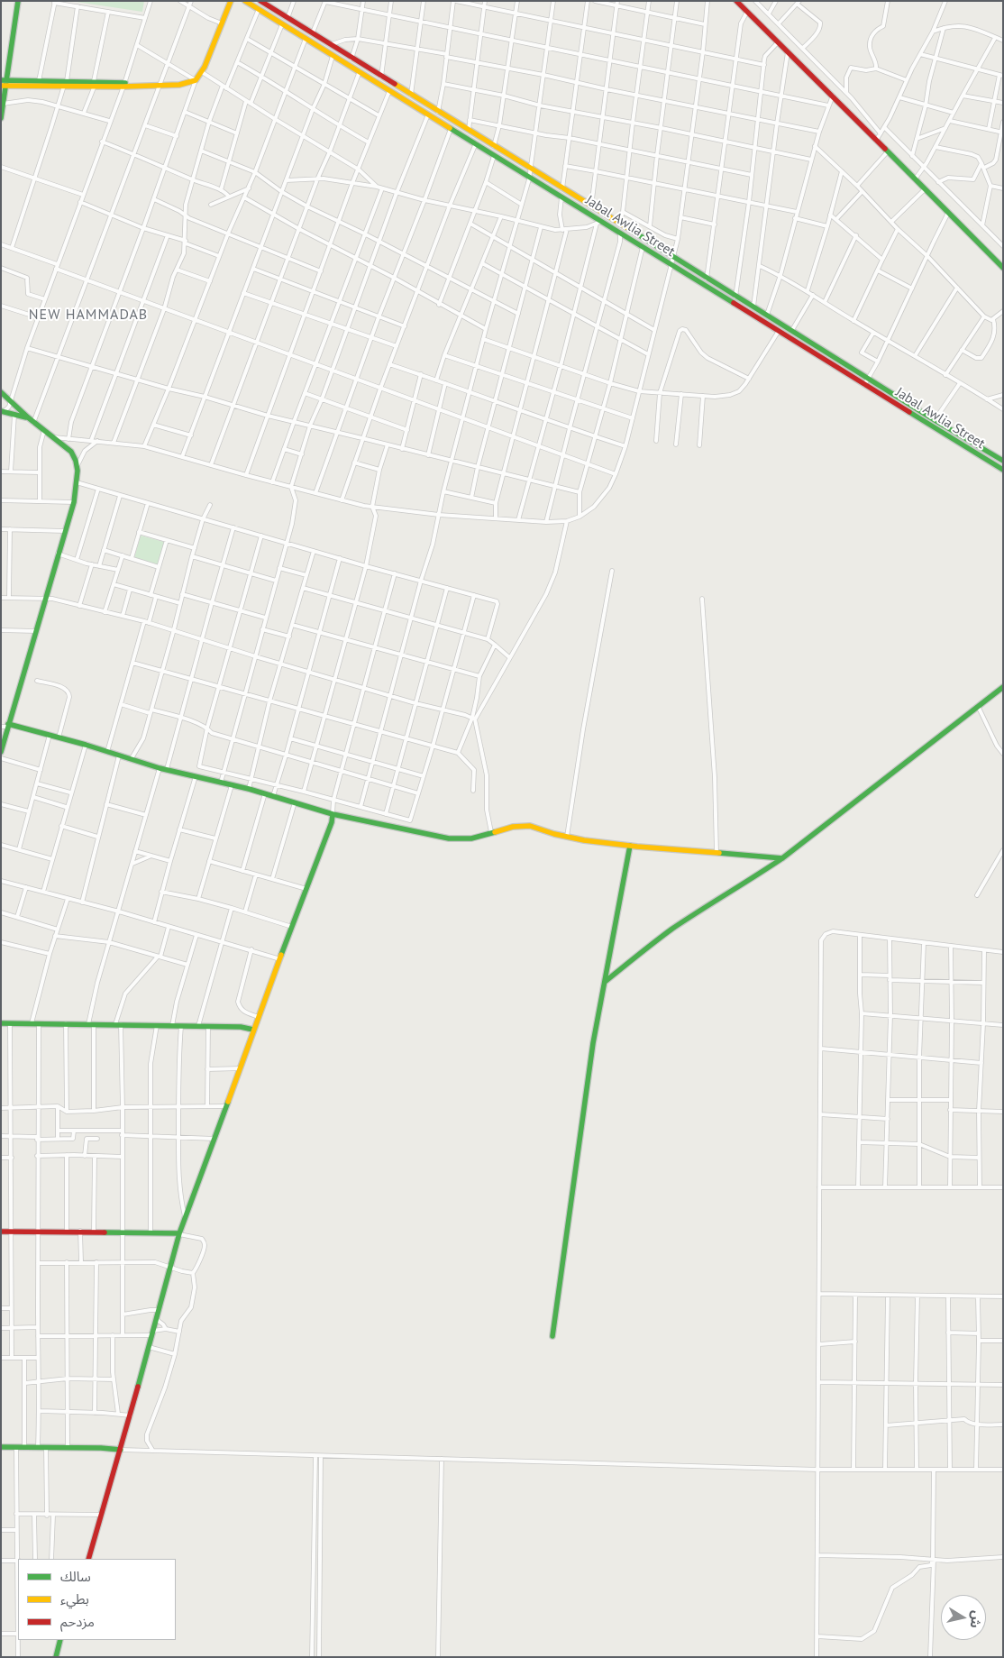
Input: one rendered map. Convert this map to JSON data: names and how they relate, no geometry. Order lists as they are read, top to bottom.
{
  "streets": {
    "street": ["Jabal Awlia Street"]
  },
  "districts": ["NEW HAMMADAB"],
  "legend": ["سالك", "بطيء", "مزدحم"],
  "north": "right"
}
